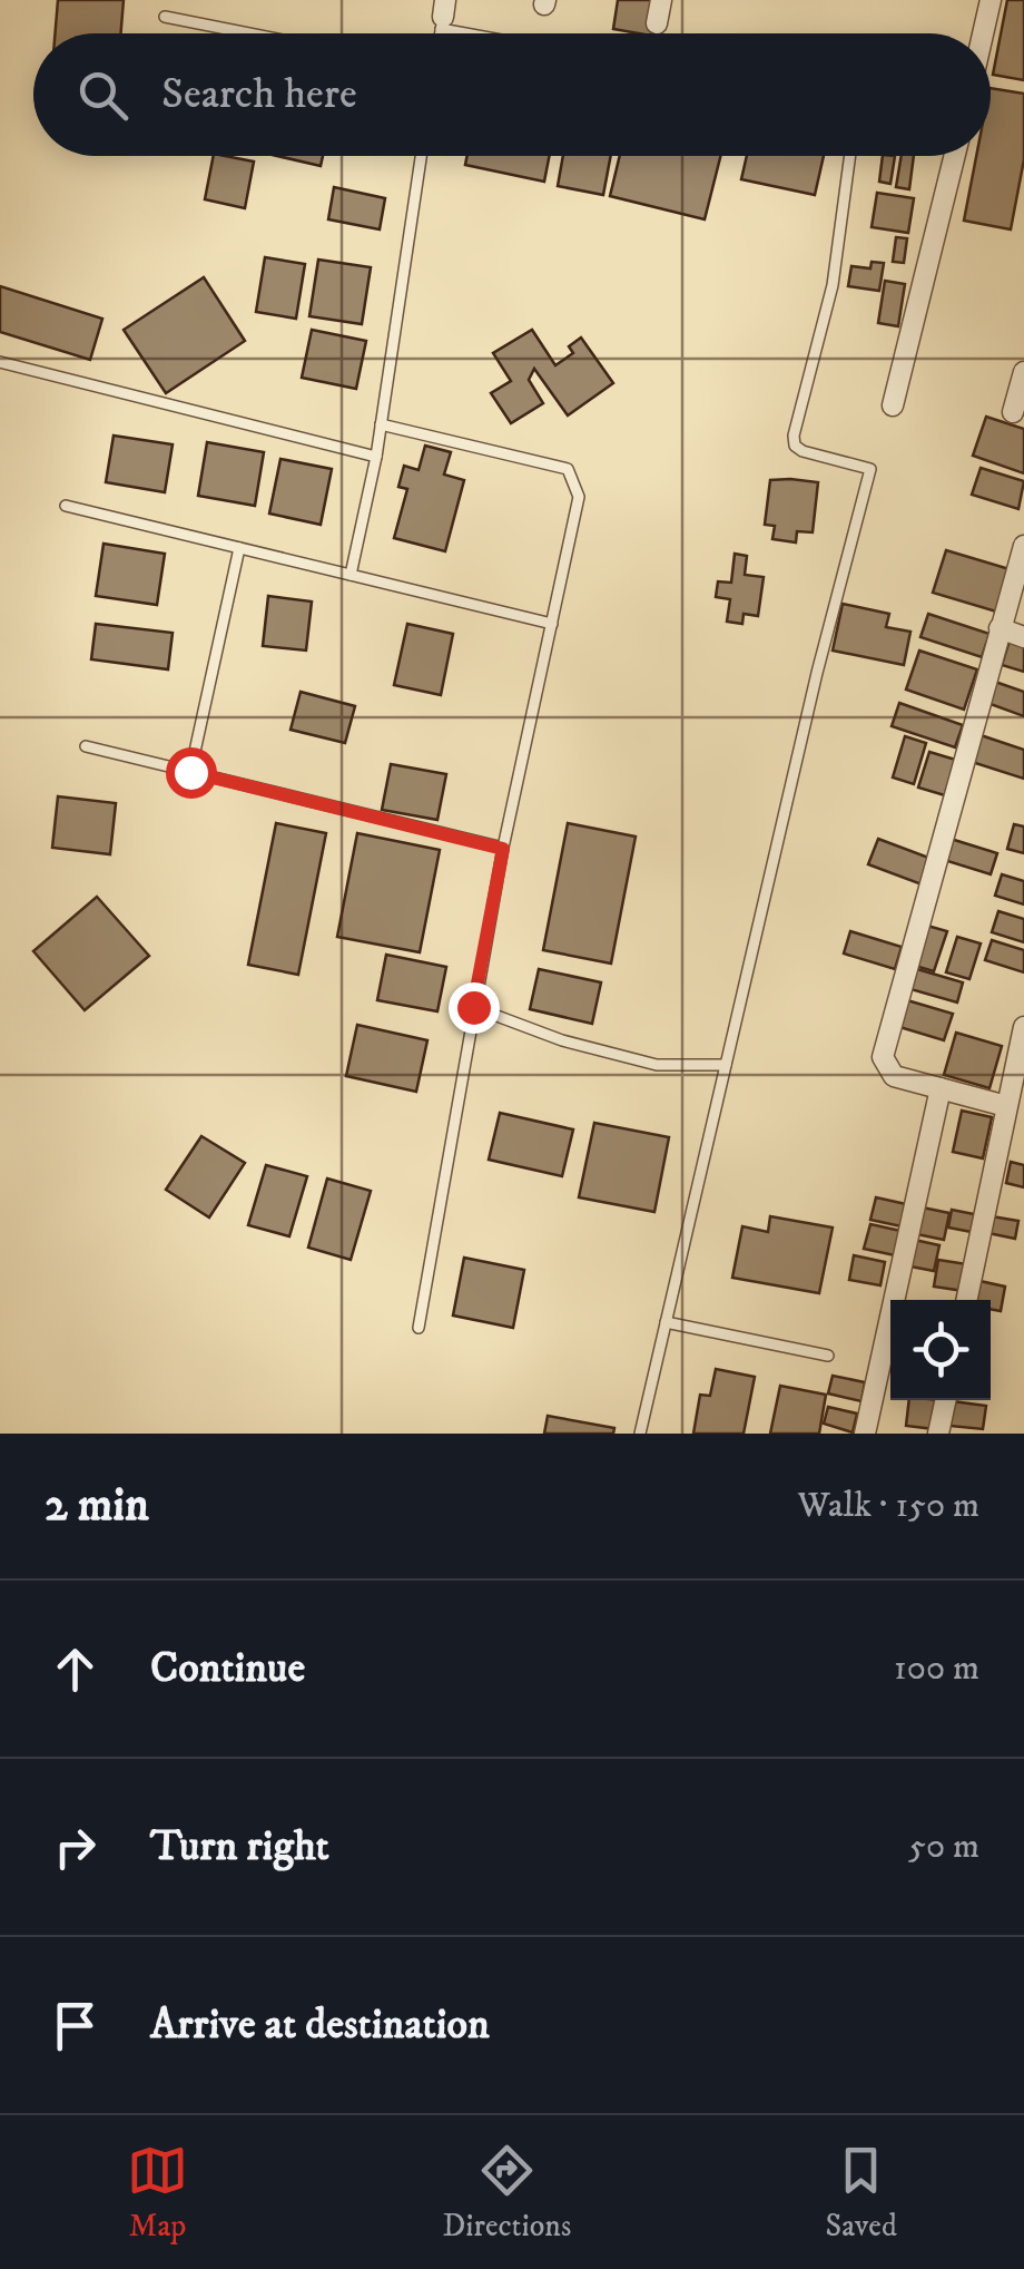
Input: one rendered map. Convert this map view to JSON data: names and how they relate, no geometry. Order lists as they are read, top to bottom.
{
  "page": {
    "search": "Search here",
    "heading": ["2 min", "Walk · 150 m"],
    "list": [
      ["Continue", "100 m"],
      ["Turn right", "50 m"],
      "Arrive at destination"
    ],
    "nav": ["Map", "Directions", "Saved"]
  }
}
